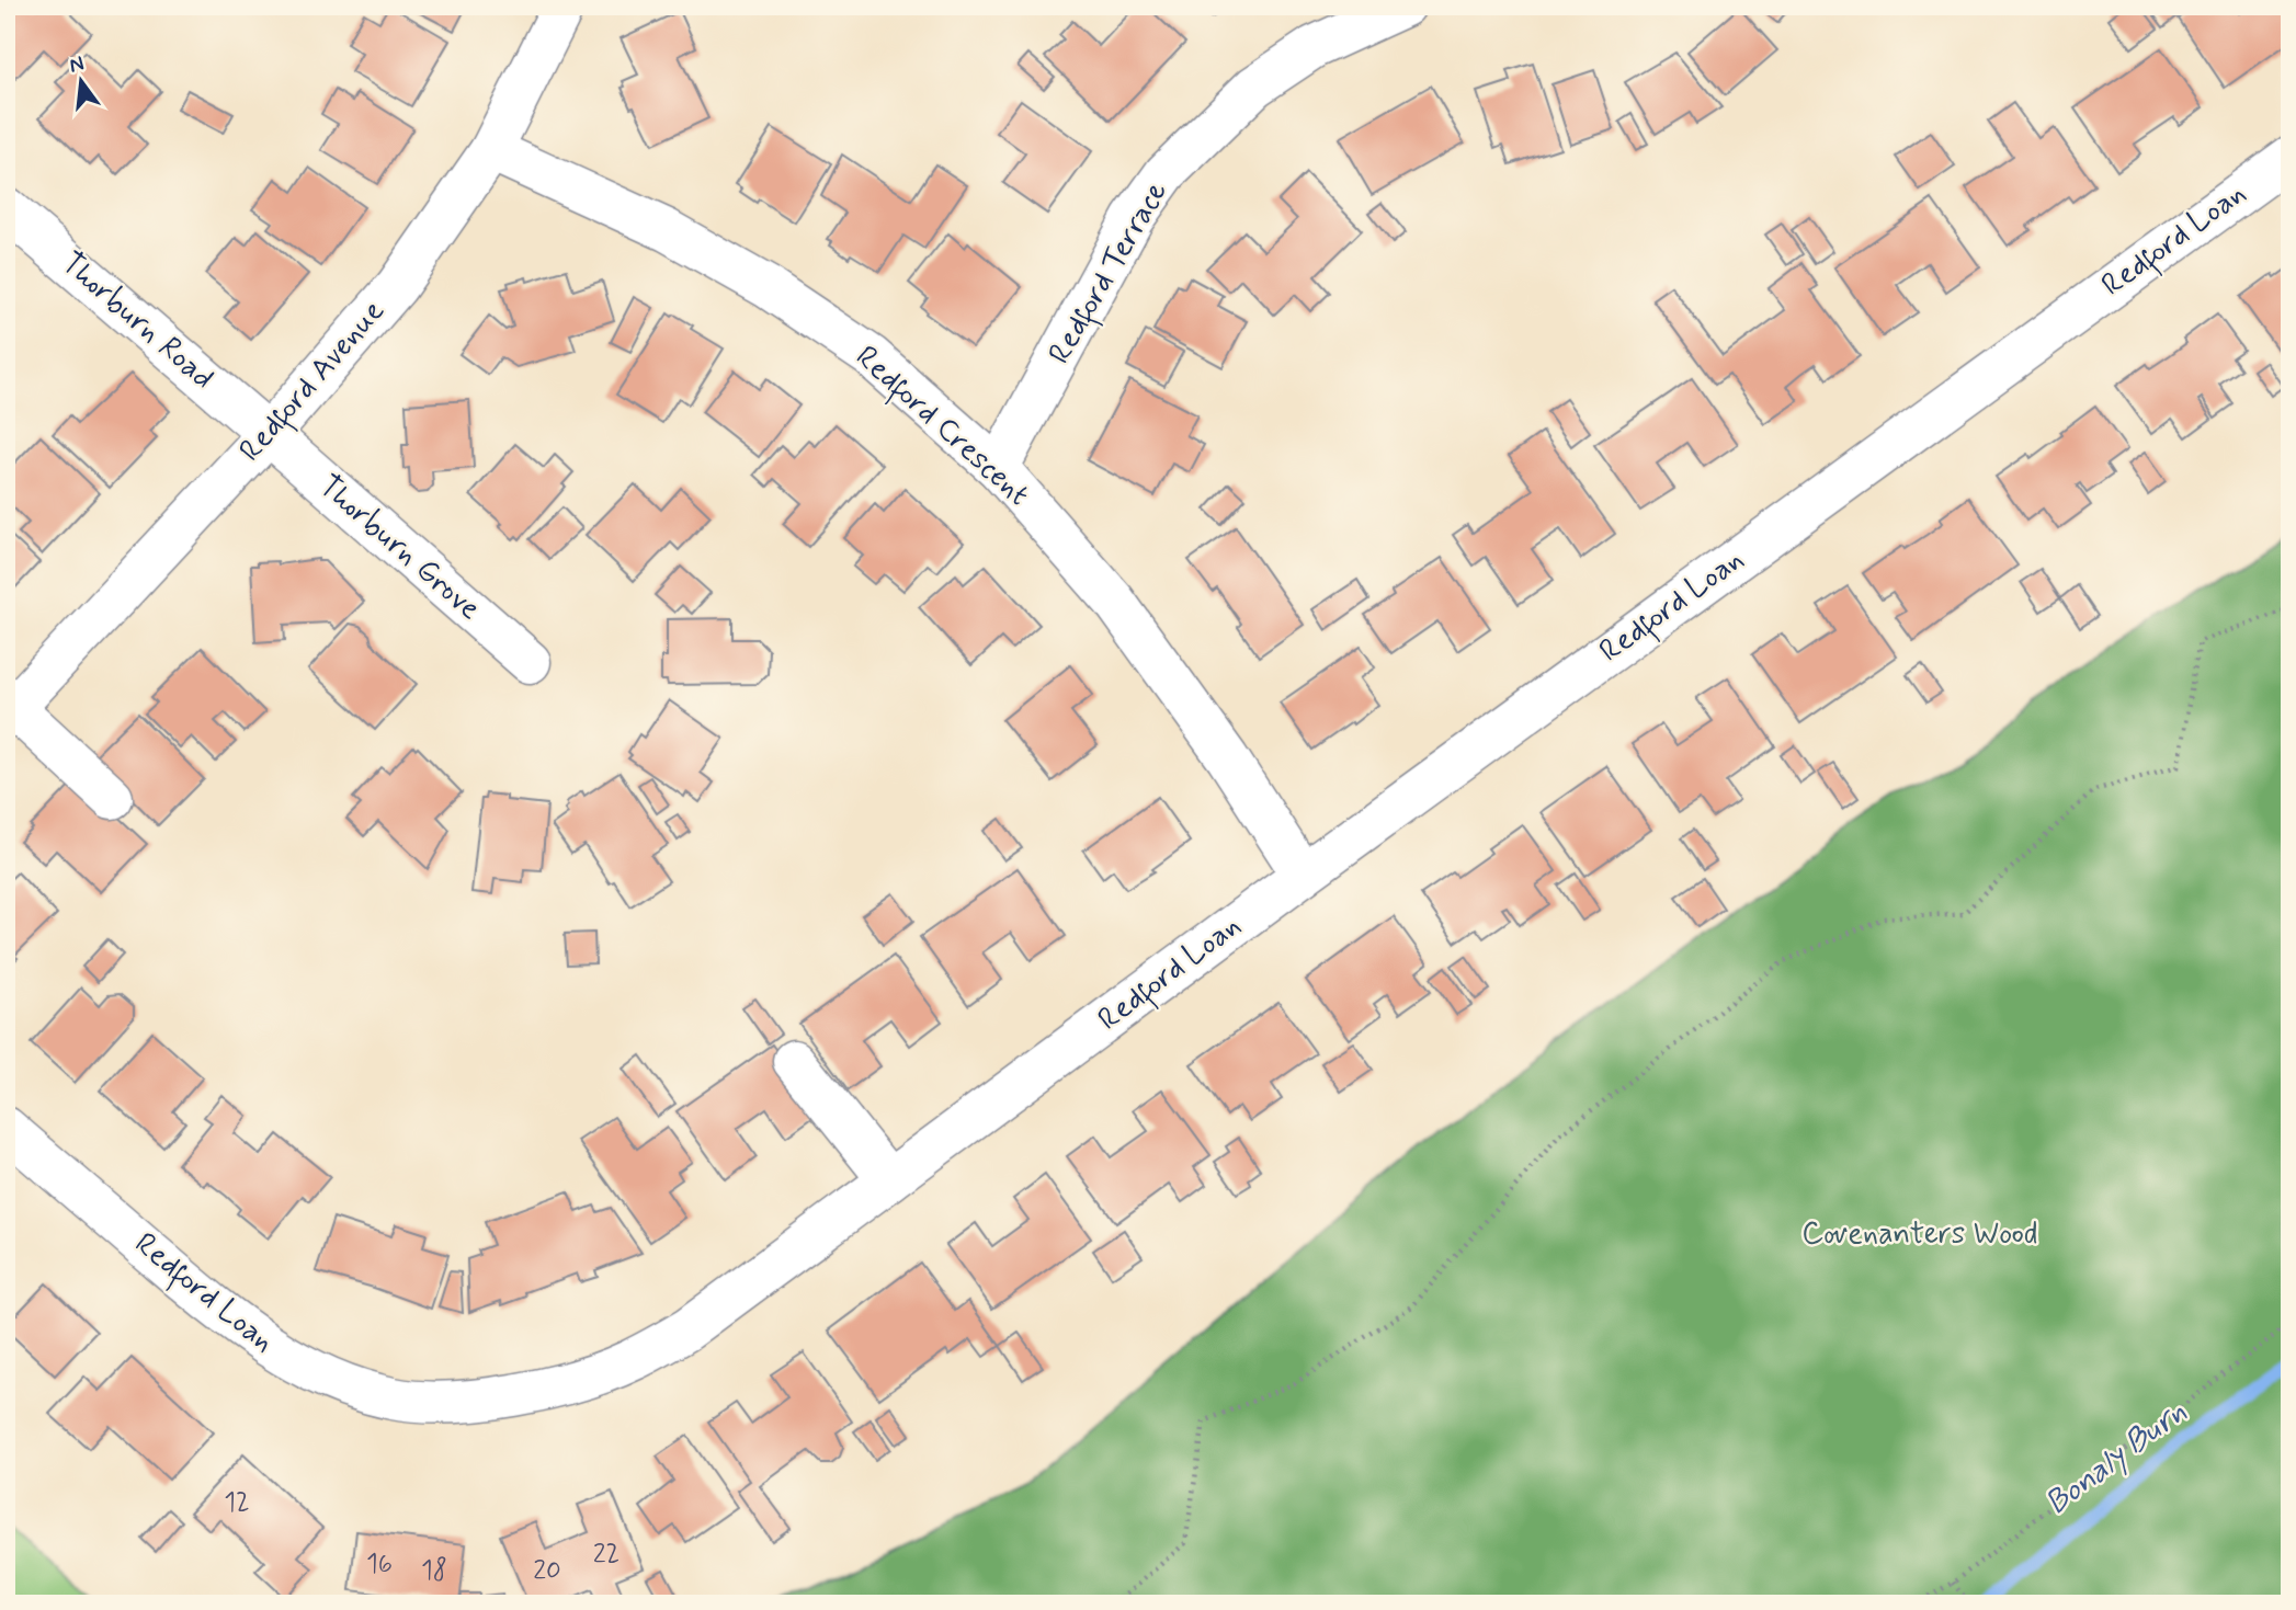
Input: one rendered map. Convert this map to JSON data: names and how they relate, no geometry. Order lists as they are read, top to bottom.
{
  "streets": {
    "street": [
      "Redford Loan",
      "Redford Terrace",
      "Thorburn Road",
      "Redford Avenue",
      "Redford Crescent",
      "Thorburn Grove"
    ]
  },
  "crossings": [
    ["Redford Loan", "Redford Crescent"],
    ["Redford Terrace", "Redford Crescent"],
    ["Thorburn Road", "Redford Avenue"],
    ["Thorburn Road", "Thorburn Grove"],
    ["Redford Avenue", "Redford Crescent"],
    ["Redford Avenue", "Thorburn Grove"]
  ],
  "water": ["Bonaly Burn"],
  "parks": ["Covenanters Wood"],
  "house_numbers": [
    "12",
    "22",
    "16",
    "18",
    "20"
  ],
  "north": "top"
}
